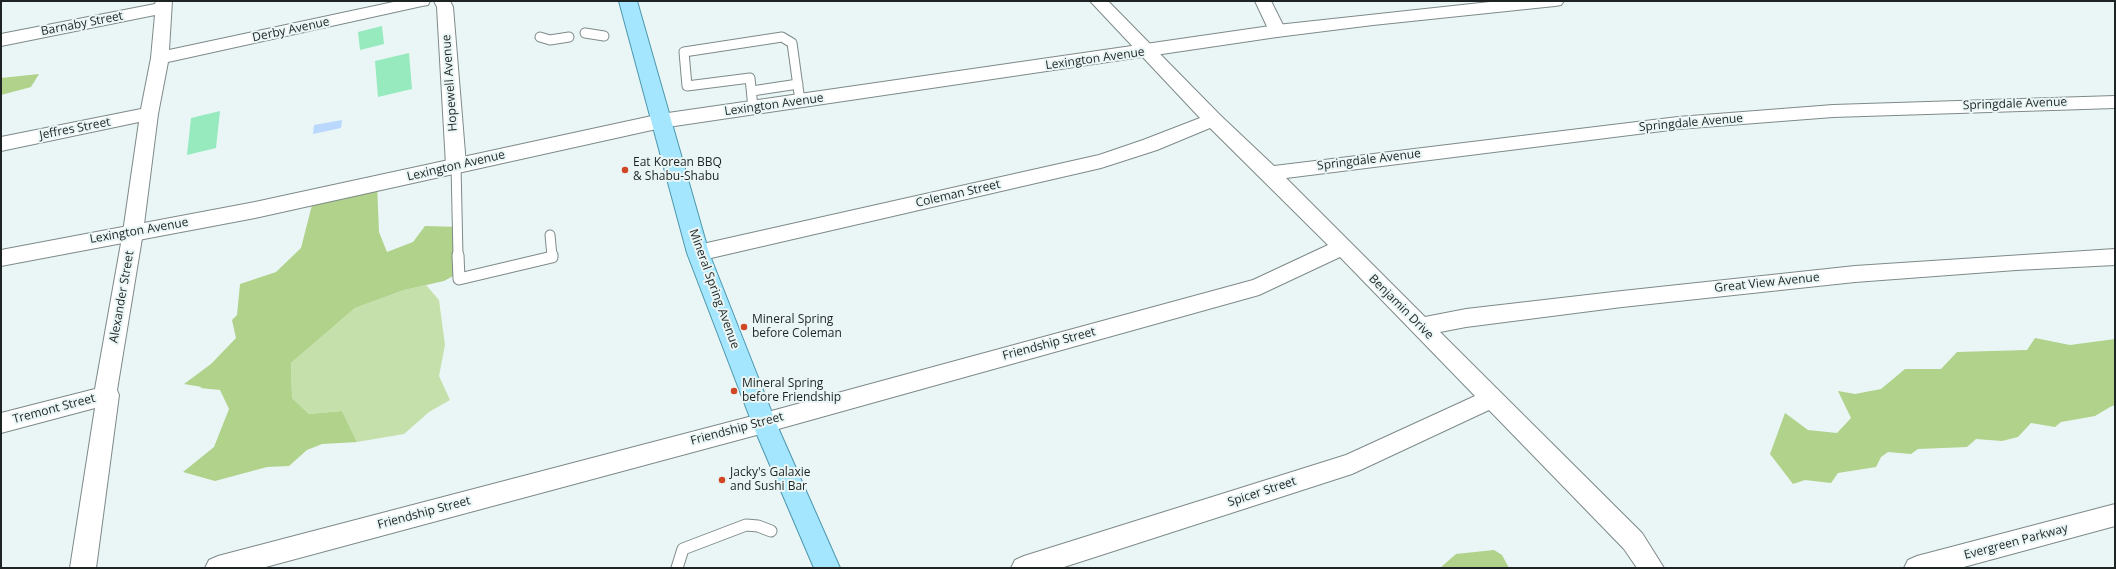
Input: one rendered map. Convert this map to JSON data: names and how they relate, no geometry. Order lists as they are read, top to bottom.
{
  "streets": {
    "main road": ["Mineral Spring Avenue"],
    "street": [
      "Barnaby Street",
      "Derby Avenue",
      "Lexington Avenue",
      "Hopewell Avenue",
      "Springdale Avenue",
      "Jeffres Street",
      "Coleman Street",
      "Great View Avenue",
      "Alexander Street",
      "Benjamin Drive",
      "Friendship Street",
      "Tremont Street",
      "Spicer Street",
      "Evergreen Parkway"
    ]
  },
  "crossings": [
    ["Barnaby Street", "Alexander Street"],
    ["Derby Avenue", "Alexander Street"],
    ["Lexington Avenue", "Hopewell Avenue"],
    ["Lexington Avenue", "Mineral Spring Avenue"],
    ["Lexington Avenue", "Alexander Street"],
    ["Lexington Avenue", "Benjamin Drive"],
    ["Springdale Avenue", "Benjamin Drive"],
    ["Jeffres Street", "Alexander Street"],
    ["Coleman Street", "Mineral Spring Avenue"],
    ["Coleman Street", "Benjamin Drive"],
    ["Great View Avenue", "Benjamin Drive"],
    ["Mineral Spring Avenue", "Friendship Street"],
    ["Alexander Street", "Tremont Street"],
    ["Benjamin Drive", "Friendship Street"],
    ["Benjamin Drive", "Spicer Street"]
  ],
  "places": [
    "Eat Korean BBQ & Shabu-Shabu",
    "Mineral Spring before Coleman",
    "Mineral Spring before Friendship",
    "Jacky's Galaxie and Sushi Bar"
  ]
}
